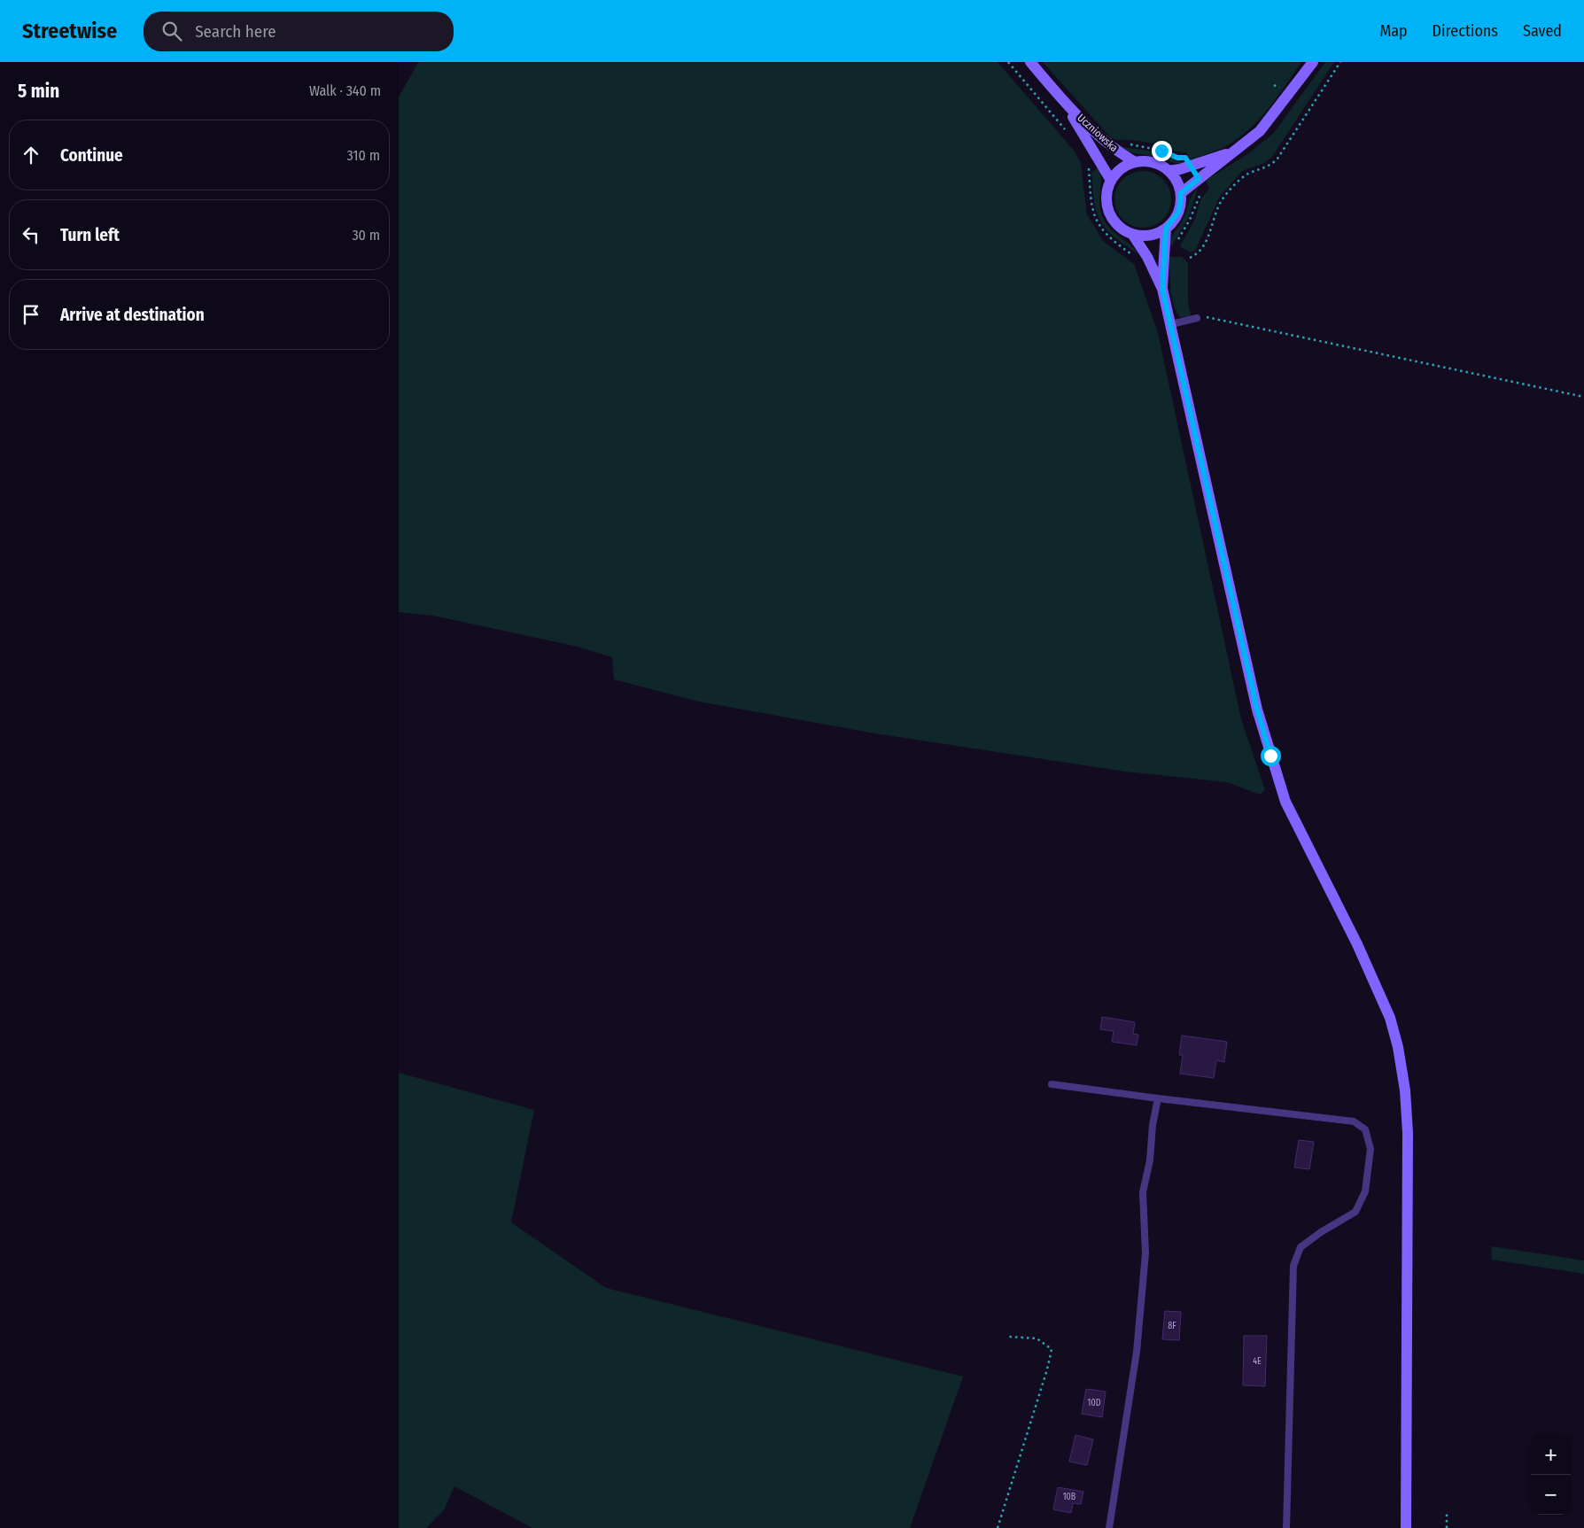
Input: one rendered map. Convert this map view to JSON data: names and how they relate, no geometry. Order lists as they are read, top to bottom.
{
  "streets": {
    "main road": ["Uczniowska"]
  },
  "house_numbers": [
    "8F",
    "4E",
    "10D",
    "10B"
  ],
  "page": {
    "header": "Streetwise",
    "search": "Search here",
    "nav": ["Map", "Directions", "Saved"],
    "heading": ["5 min", "Walk · 340 m"],
    "list": [
      ["Continue", "310 m"],
      ["Turn left", "30 m"],
      "Arrive at destination"
    ],
    "map_buttons": ["+", "−"]
  }
}
